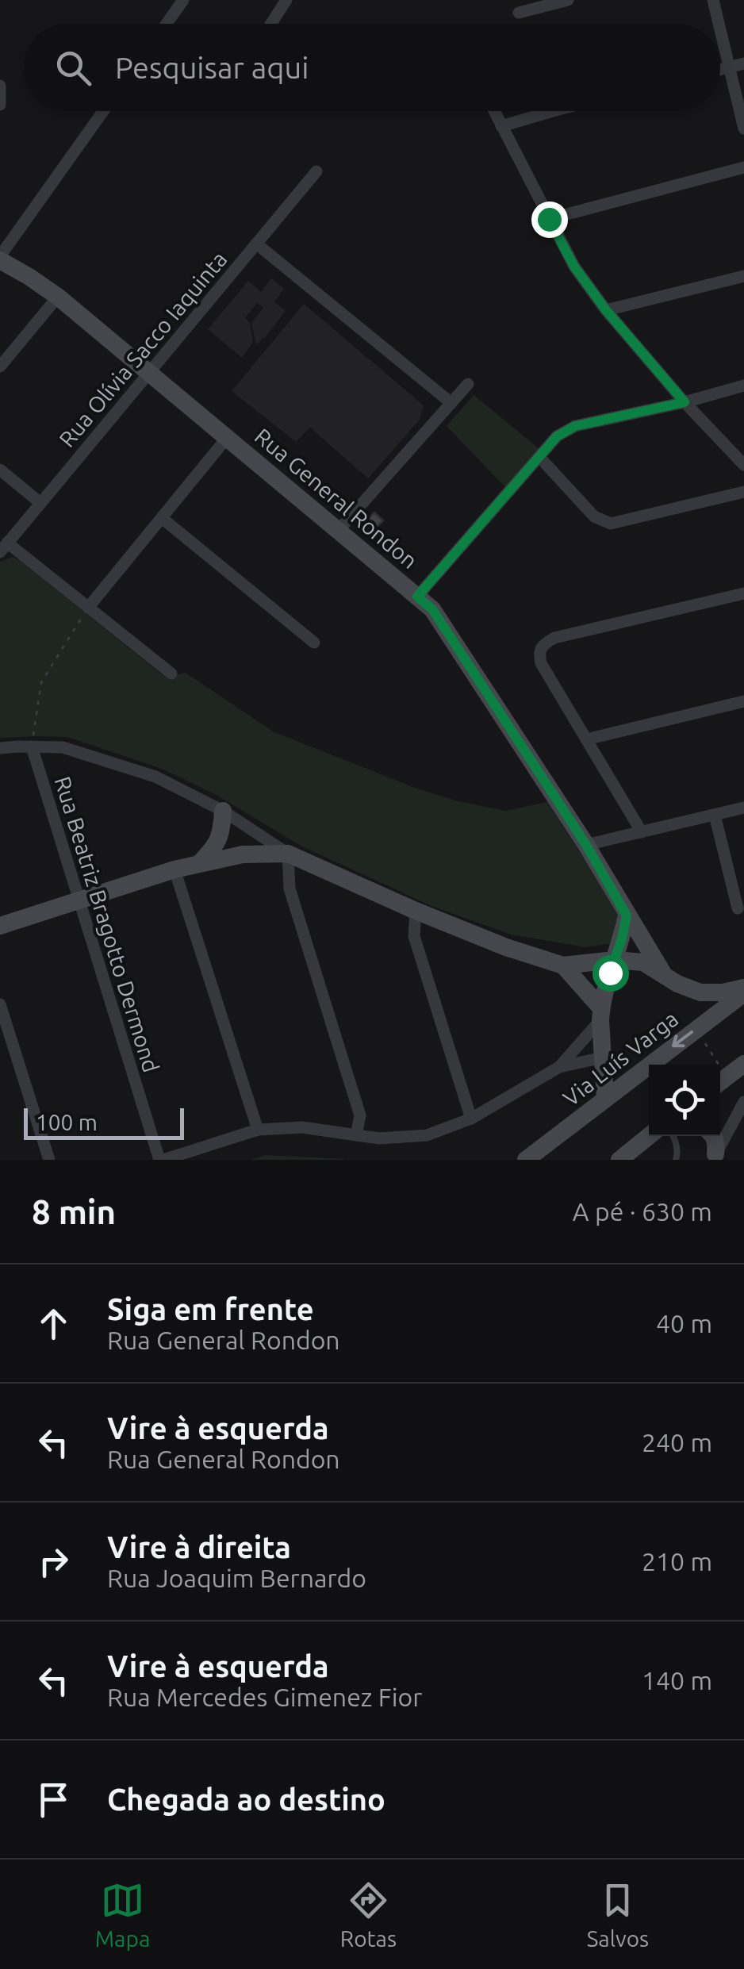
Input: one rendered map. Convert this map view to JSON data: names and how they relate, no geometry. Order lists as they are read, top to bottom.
{
  "streets": {
    "street": [
      "Rua Olívia Sacco Iaquinta",
      "Rua General Rondon",
      "Rua Beatriz Bragotto Dermond",
      "Via Luís Varga"
    ]
  },
  "crossings": [
    ["Rua Olívia Sacco Iaquinta", "Rua General Rondon"]
  ],
  "scale_bar": "100 m",
  "page": {
    "search": "Pesquisar aqui",
    "scale": "100 m",
    "heading": ["8 min", "A pé · 630 m"],
    "list": [
      ["Siga em frente", "Rua General Rondon", "40 m"],
      ["Vire à esquerda", "Rua General Rondon", "240 m"],
      ["Vire à direita", "Rua Joaquim Bernardo", "210 m"],
      ["Vire à esquerda", "Rua Mercedes Gimenez Fior", "140 m"],
      "Chegada ao destino"
    ],
    "nav": ["Mapa", "Rotas", "Salvos"]
  }
}
